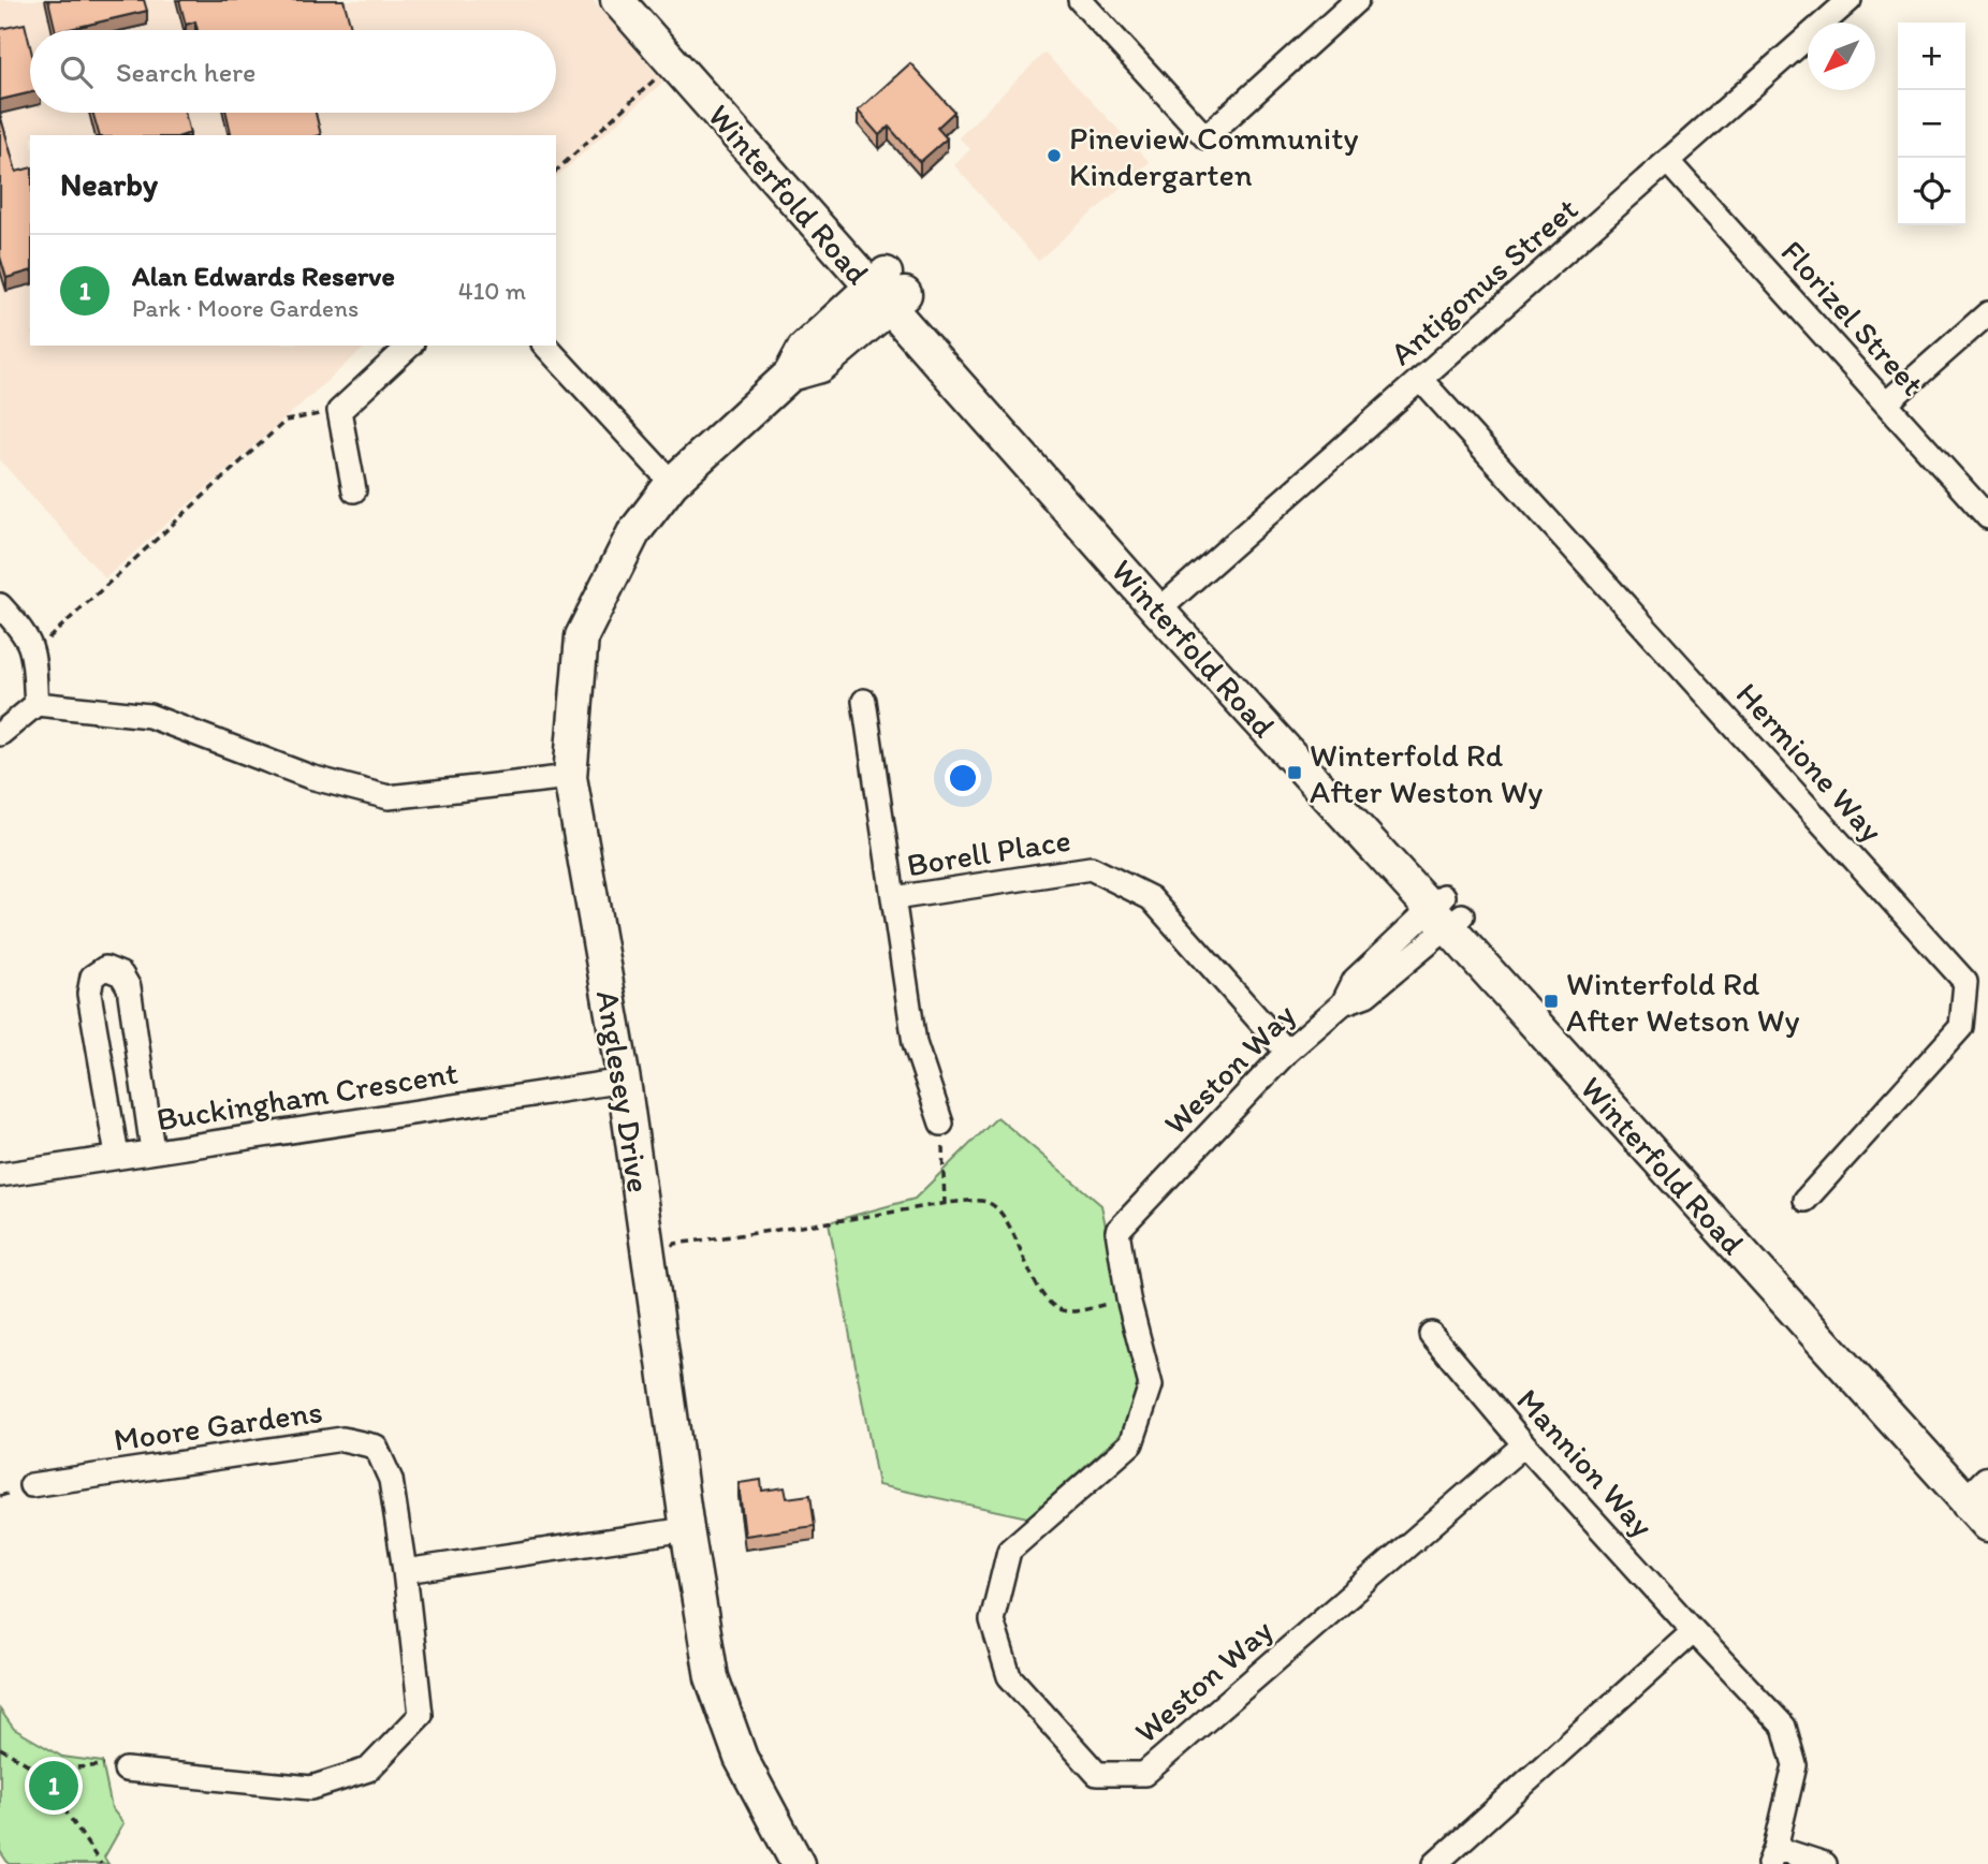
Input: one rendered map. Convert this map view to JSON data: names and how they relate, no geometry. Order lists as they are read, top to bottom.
{
  "streets": {
    "main road": ["Winterfold Road", "Anglesey Drive"],
    "street": [
      "Antigonus Street",
      "Florizel Street",
      "Hermione Way",
      "Borell Place",
      "Weston Way",
      "Buckingham Crescent",
      "Moore Gardens",
      "Mannion Way"
    ]
  },
  "crossings": [
    ["Winterfold Road", "Antigonus Street"],
    ["Winterfold Road", "Weston Way"],
    ["Winterfold Road", "Anglesey Drive"],
    ["Antigonus Street", "Florizel Street"],
    ["Antigonus Street", "Hermione Way"],
    ["Borell Place", "Weston Way"],
    ["Weston Way", "Mannion Way"],
    ["Anglesey Drive", "Buckingham Crescent"]
  ],
  "places": {
    "other": ["Pineview Community Kindergarten"],
    "transit": ["Winterfold Rd After Weston Wy", "Winterfold Rd After Wetson Wy"]
  },
  "north": "bottom left",
  "page": {
    "map_buttons": ["+", "−"],
    "search": "Search here",
    "heading": "Nearby",
    "list": [
      {
        "mark": "1",
        "name": "Alan Edwards Reserve",
        "note": "Park · Moore Gardens",
        "value": "410 m"
      }
    ],
    "pins": "1"
  }
}
